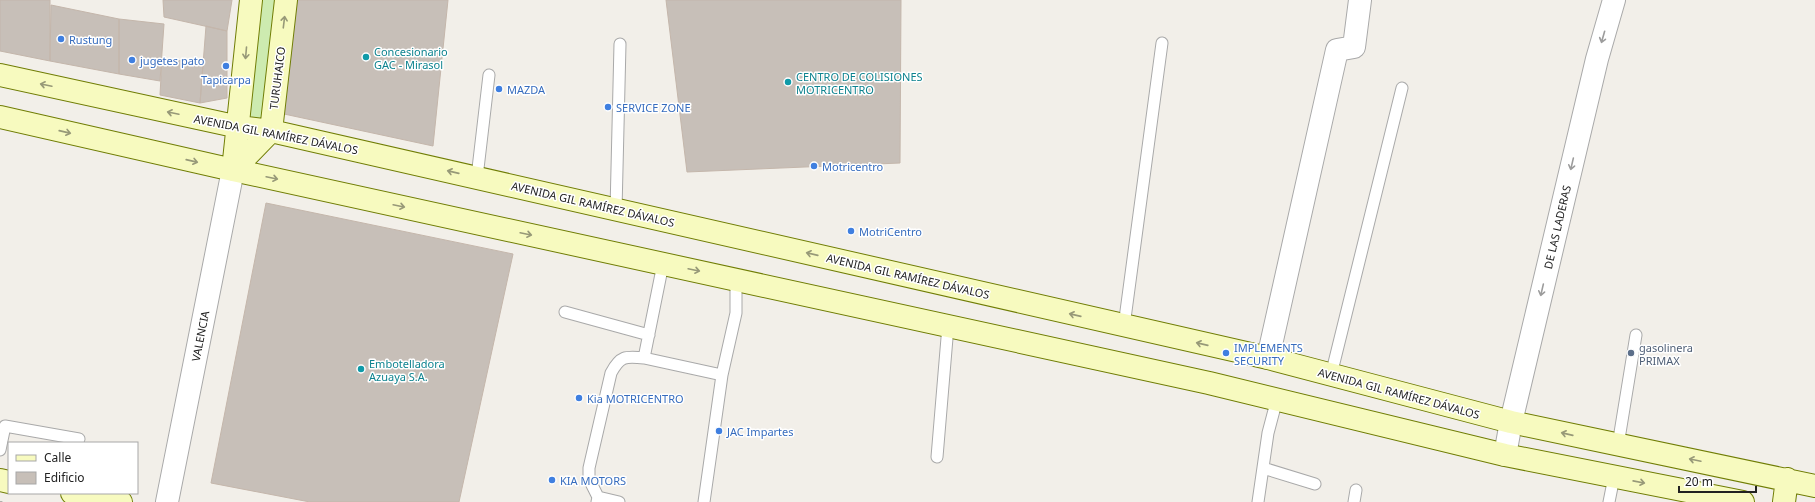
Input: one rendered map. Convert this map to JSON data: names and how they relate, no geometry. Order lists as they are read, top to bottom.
{
  "streets": {
    "main road": ["TURUHAICO", "AVENIDA GIL RAMÍREZ DÁVALOS"],
    "street": ["DE LAS LADERAS", "VALENCIA"]
  },
  "crossings": [
    ["TURUHAICO", "AVENIDA GIL RAMÍREZ DÁVALOS"],
    ["AVENIDA GIL RAMÍREZ DÁVALOS", "DE LAS LADERAS"]
  ],
  "one_way": ["DE LAS LADERAS"],
  "places": [
    "Rustung",
    "Concesionario GAC - Mirasol",
    "jugetes pato",
    "Tapicarpa",
    "CENTRO DE COLISIONES MOTRICENTRO",
    "MAZDA",
    "SERVICE ZONE",
    "Motricentro",
    "MotriCentro",
    "IMPLEMENTS SECURITY",
    "gasolinera PRIMAX",
    "Embotelladora Azuaya S.A.",
    "Kia MOTRICENTRO",
    "JAC Impartes",
    "KIA MOTORS"
  ],
  "legend": ["Calle", "Edificio"],
  "scale_bar": "20 m"
}
